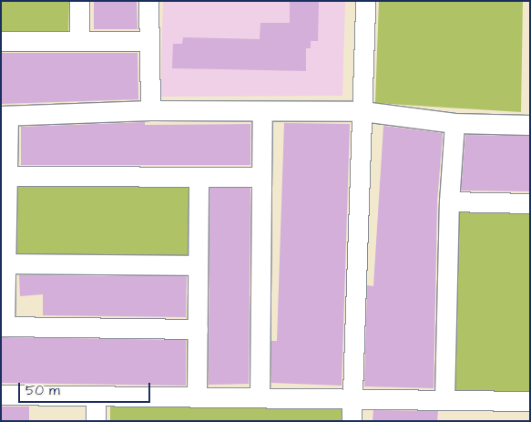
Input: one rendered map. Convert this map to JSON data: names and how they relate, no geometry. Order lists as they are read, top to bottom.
{
  "scale_bar": "50 m"
}
